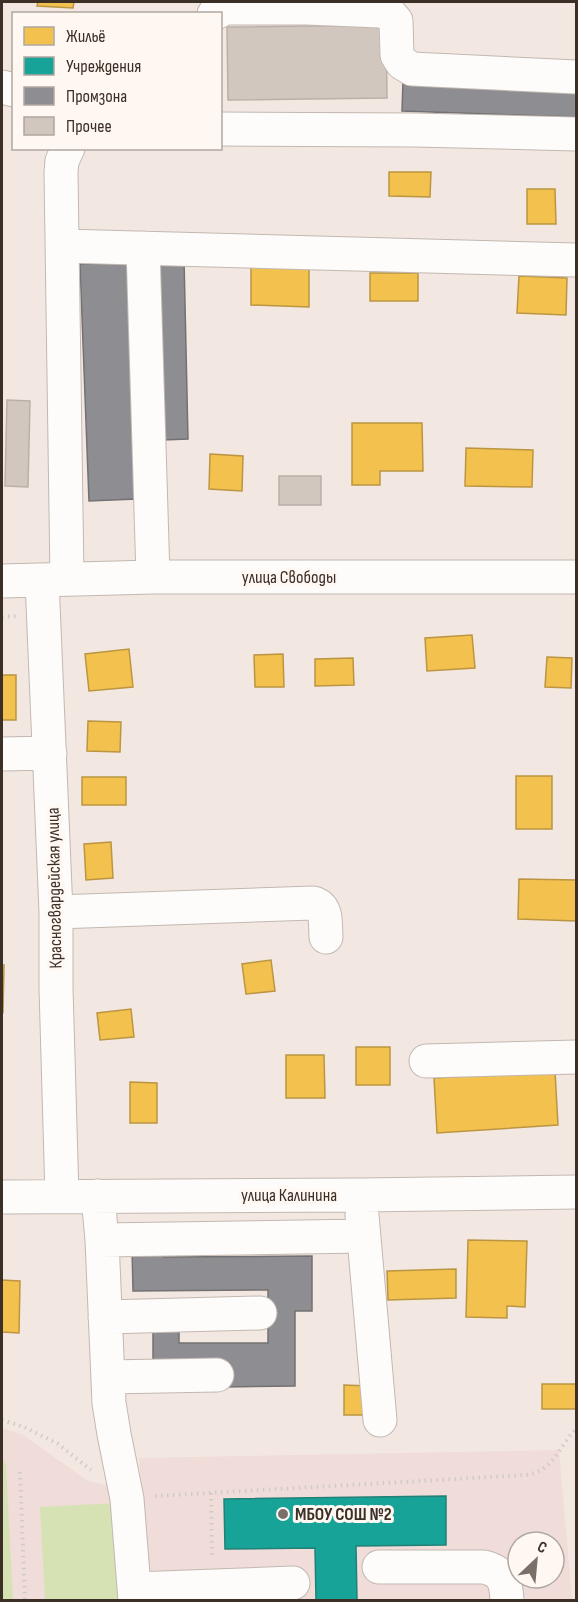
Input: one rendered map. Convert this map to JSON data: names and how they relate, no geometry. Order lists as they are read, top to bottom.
{
  "streets": {
    "street": ["улица Свободы", "Красногвардейская улица", "улица Калинина"]
  },
  "crossings": [
    ["улица Свободы", "Красногвардейская улица"],
    ["Красногвардейская улица", "улица Калинина"]
  ],
  "places": ["МБОУ СОШ №2"],
  "legend": [
    "Жильё",
    "Учреждения",
    "Промзона",
    "Прочее"
  ],
  "north": "top right"
}
